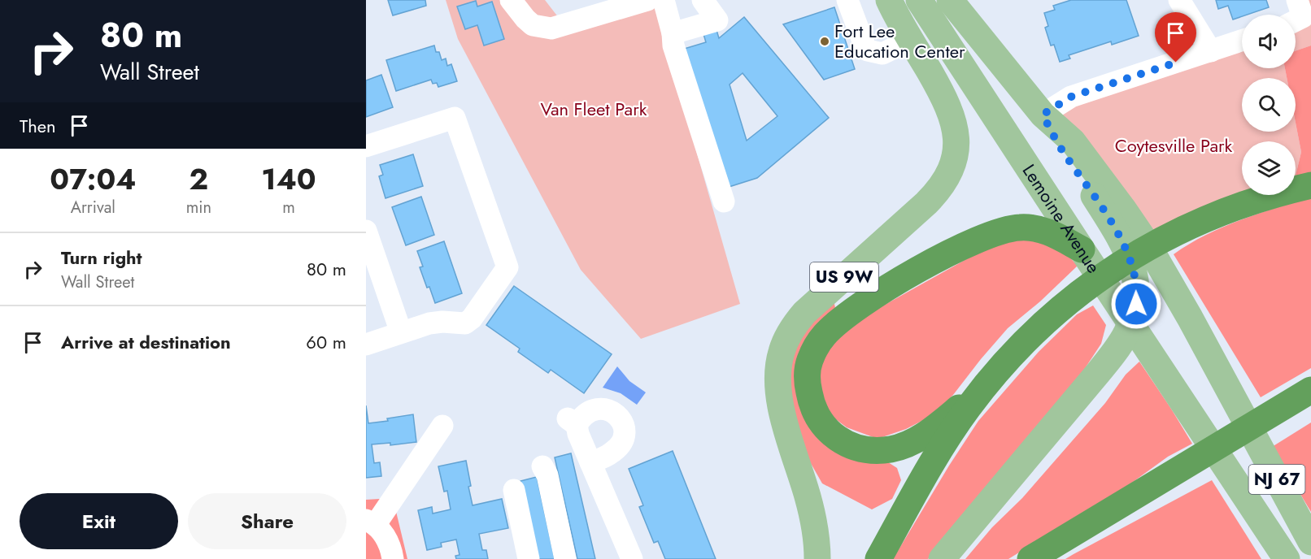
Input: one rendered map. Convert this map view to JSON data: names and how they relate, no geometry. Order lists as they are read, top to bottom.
{
  "streets": {
    "main road": ["Lemoine Avenue", "US 9W", "NJ 67"]
  },
  "parks": ["Van Fleet Park", "Coytesville Park"],
  "places": ["Fort Lee Education Center"],
  "page": {
    "turn": ["80 m", "Wall Street"],
    "then": "Then",
    "eta": [
      "07:04",
      "Arrival",
      "2",
      "min",
      "140",
      "m"
    ],
    "list": [
      {
        "name": "Turn right",
        "note": "Wall Street",
        "value": "80 m"
      },
      {
        "name": "Arrive at destination",
        "value": "60 m"
      }
    ],
    "buttons": ["Exit", "Share"]
  }
}
